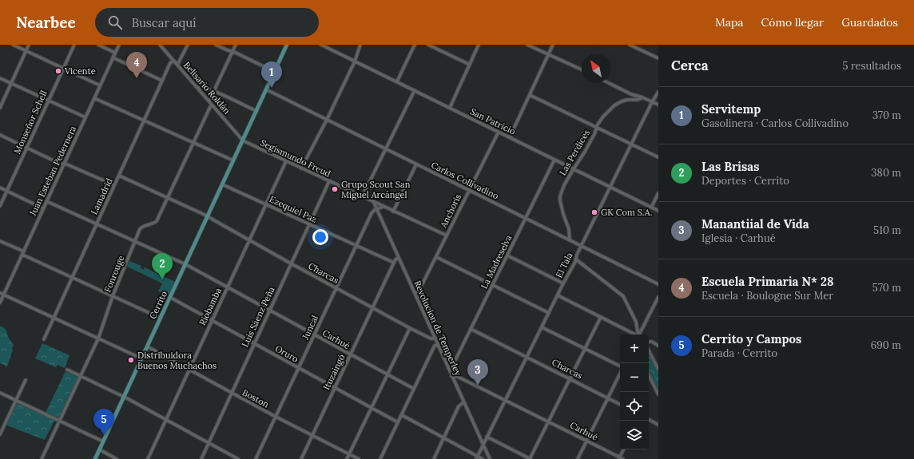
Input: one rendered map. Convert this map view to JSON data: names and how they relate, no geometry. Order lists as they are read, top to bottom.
{
  "streets": {
    "main road": ["Cerrito"],
    "street": [
      "Belisario Roldán",
      "San Patricio",
      "Monseñor Schell",
      "Las Perdices",
      "Segismundo Freud",
      "Juan Esteban Pedernera",
      "Carlos Collivadino",
      "Lamadrid",
      "Ezequiel Paz",
      "Anchoris",
      "La Madreselva",
      "El Tala",
      "Charcas",
      "Fonrouge",
      "Riobamba",
      "Luis Sáenz Peña",
      "Juncal",
      "Revolucion de Temperley",
      "Carhué",
      "Oruro",
      "Ituzaingó",
      "Boston"
    ]
  },
  "crossings": [
    ["Belisario Roldán", "Segismundo Freud"],
    ["Belisario Roldán", "Lamadrid"],
    ["Belisario Roldán", "Fonrouge"],
    ["Belisario Roldán", "Cerrito"],
    ["San Patricio", "Las Perdices"],
    ["San Patricio", "Anchoris"],
    ["San Patricio", "La Madreselva"],
    ["San Patricio", "El Tala"],
    ["Las Perdices", "Carlos Collivadino"],
    ["Segismundo Freud", "Anchoris"],
    ["Segismundo Freud", "Cerrito"],
    ["Segismundo Freud", "Riobamba"],
    ["Segismundo Freud", "Luis Sáenz Peña"],
    ["Segismundo Freud", "Revolucion de Temperley"],
    ["Juan Esteban Pedernera", "Carhué"],
    ["Carlos Collivadino", "Anchoris"],
    ["Carlos Collivadino", "La Madreselva"],
    ["Carlos Collivadino", "El Tala"],
    ["Carlos Collivadino", "Cerrito"],
    ["Lamadrid", "Charcas"],
    ["Lamadrid", "Carhué"],
    ["Ezequiel Paz", "Cerrito"],
    ["Ezequiel Paz", "Riobamba"],
    ["Ezequiel Paz", "Luis Sáenz Peña"],
    ["Ezequiel Paz", "Juncal"],
    ["Ezequiel Paz", "Ituzaingó"],
    ["Anchoris", "Revolucion de Temperley"],
    ["La Madreselva", "Charcas"],
    ["La Madreselva", "Revolucion de Temperley"],
    ["El Tala", "Charcas"],
    ["El Tala", "Revolucion de Temperley"],
    ["El Tala", "Carhué"],
    ["Charcas", "Fonrouge"],
    ["Charcas", "Cerrito"],
    ["Charcas", "Riobamba"],
    ["Charcas", "Luis Sáenz Peña"],
    ["Charcas", "Juncal"],
    ["Charcas", "Revolucion de Temperley"],
    ["Charcas", "Ituzaingó"],
    ["Fonrouge", "Carhué"],
    ["Cerrito", "Carhué"],
    ["Cerrito", "Oruro"],
    ["Cerrito", "Boston"],
    ["Riobamba", "Carhué"],
    ["Riobamba", "Oruro"],
    ["Riobamba", "Boston"],
    ["Luis Sáenz Peña", "Carhué"],
    ["Luis Sáenz Peña", "Oruro"],
    ["Luis Sáenz Peña", "Boston"],
    ["Juncal", "Revolucion de Temperley"],
    ["Juncal", "Carhué"],
    ["Juncal", "Oruro"],
    ["Juncal", "Boston"],
    ["Revolucion de Temperley", "Carhué"],
    ["Revolucion de Temperley", "Ituzaingó"],
    ["Carhué", "Ituzaingó"],
    ["Oruro", "Ituzaingó"],
    ["Ituzaingó", "Boston"]
  ],
  "places": [
    "Vicente",
    "Grupo Scout San Miguel Arcángel",
    "GK Com S.A.",
    "Distribuidora Buenos Muchachos"
  ],
  "north": "top left",
  "page": {
    "header": "Nearbee",
    "search": "Buscar aquí",
    "nav": ["Mapa", "Cómo llegar", "Guardados"],
    "heading": ["Cerca", "5 resultados"],
    "pins": [
      "4",
      "1",
      "2",
      "3",
      "5"
    ],
    "list": [
      {
        "mark": "1",
        "name": "Servitemp",
        "note": "Gasolinera · Carlos Collivadino",
        "value": "370 m"
      },
      {
        "mark": "2",
        "name": "Las Brisas",
        "note": "Deportes · Cerrito",
        "value": "380 m"
      },
      {
        "mark": "3",
        "name": "Manantiial de Vida",
        "note": "Iglesia · Carhué",
        "value": "510 m"
      },
      {
        "mark": "4",
        "name": "Escuela Primaria N* 28",
        "note": "Escuela · Boulogne Sur Mer",
        "value": "570 m"
      },
      {
        "mark": "5",
        "name": "Cerrito y Campos",
        "note": "Parada · Cerrito",
        "value": "690 m"
      }
    ],
    "map_buttons": ["+", "−"]
  }
}
